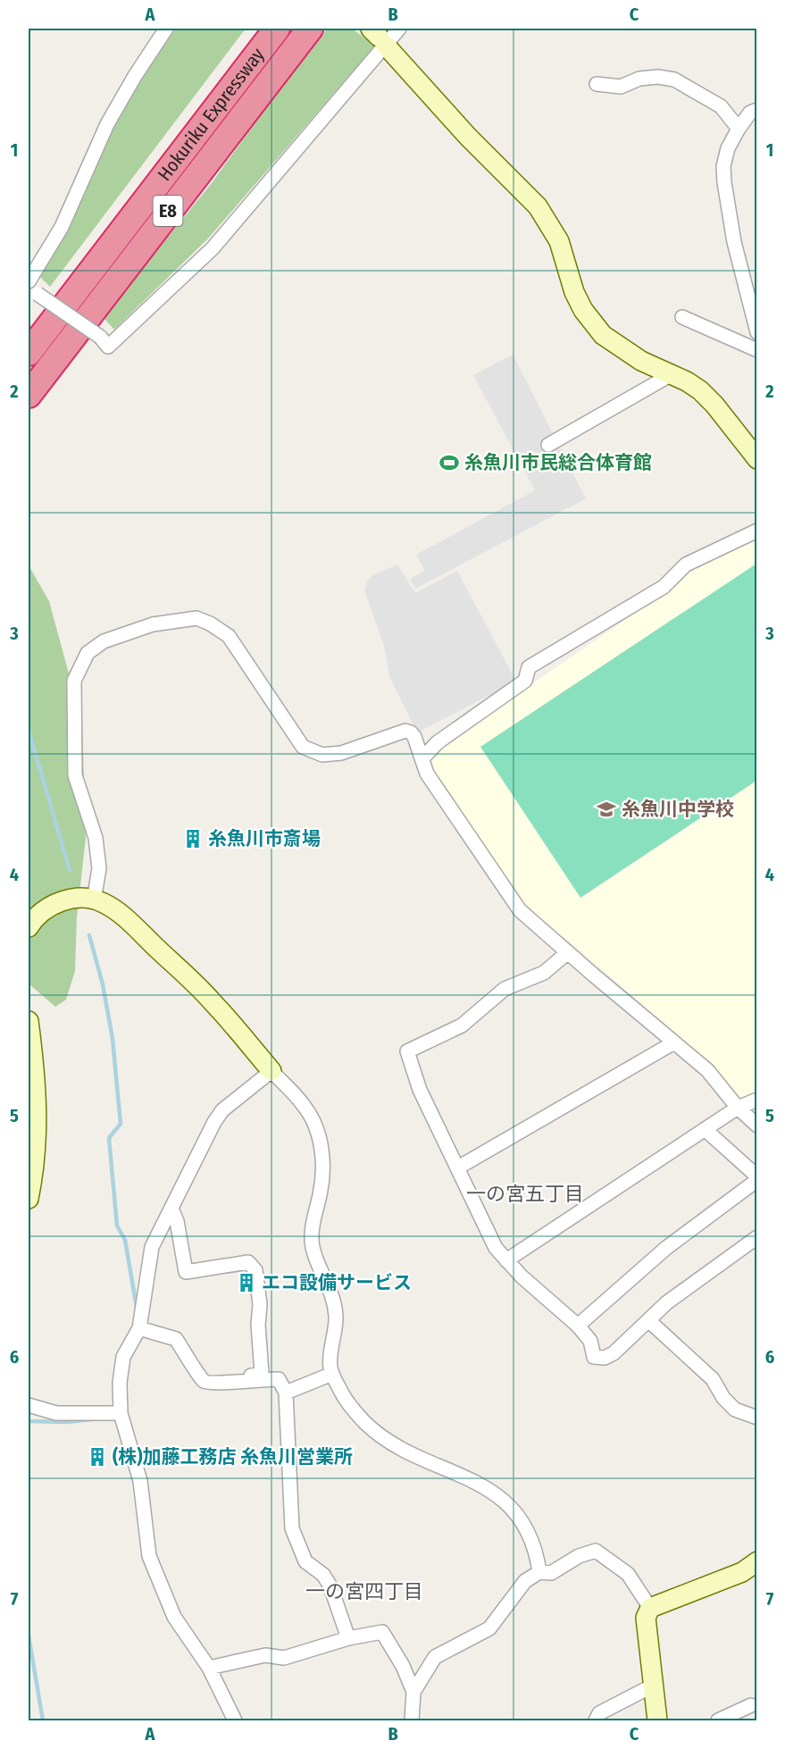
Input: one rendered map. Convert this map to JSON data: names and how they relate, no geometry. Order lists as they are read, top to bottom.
{
  "streets": {
    "highway": ["Hokuriku Expressway", "E8"]
  },
  "districts": ["一の宮五丁目", "一の宮四丁目"],
  "places": {
    "sports": ["糸魚川市民総合体育館"],
    "school or university": ["糸魚川中学校"],
    "building": ["糸魚川市斎場", "エコ設備サービス", "(株)加藤工務店 糸魚川営業所"]
  },
  "grid": {
    "columns": ["A", "B", "C"],
    "rows": [
      "1",
      "2",
      "3",
      "4",
      "5",
      "6",
      "7"
    ]
  }
}
